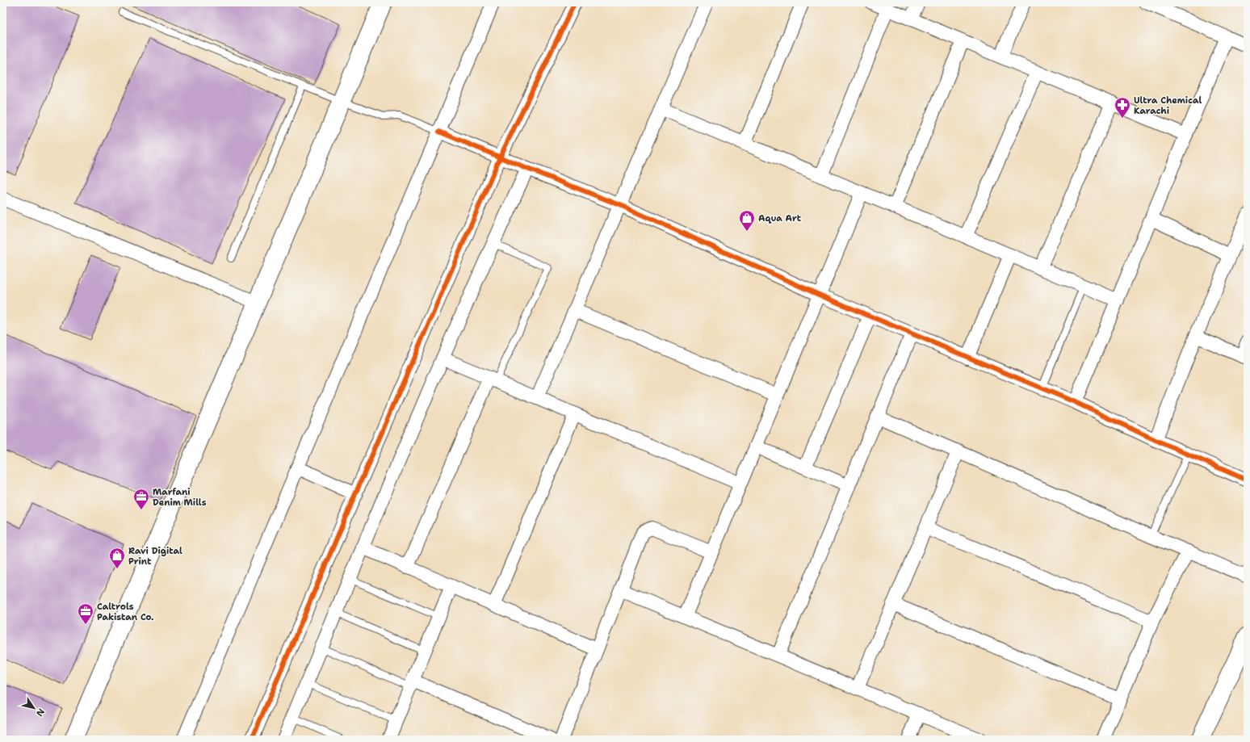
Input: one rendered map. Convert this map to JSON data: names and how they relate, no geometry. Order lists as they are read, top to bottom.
{
  "places": {
    "pharmacy": ["Ultra Chemical Karachi"],
    "shop": ["Aqua Art", "Ravi Digital Print"],
    "office": ["Marfani Denim Mills", "Caltrols Pakistan Co."]
  },
  "north": "bottom right"
}
